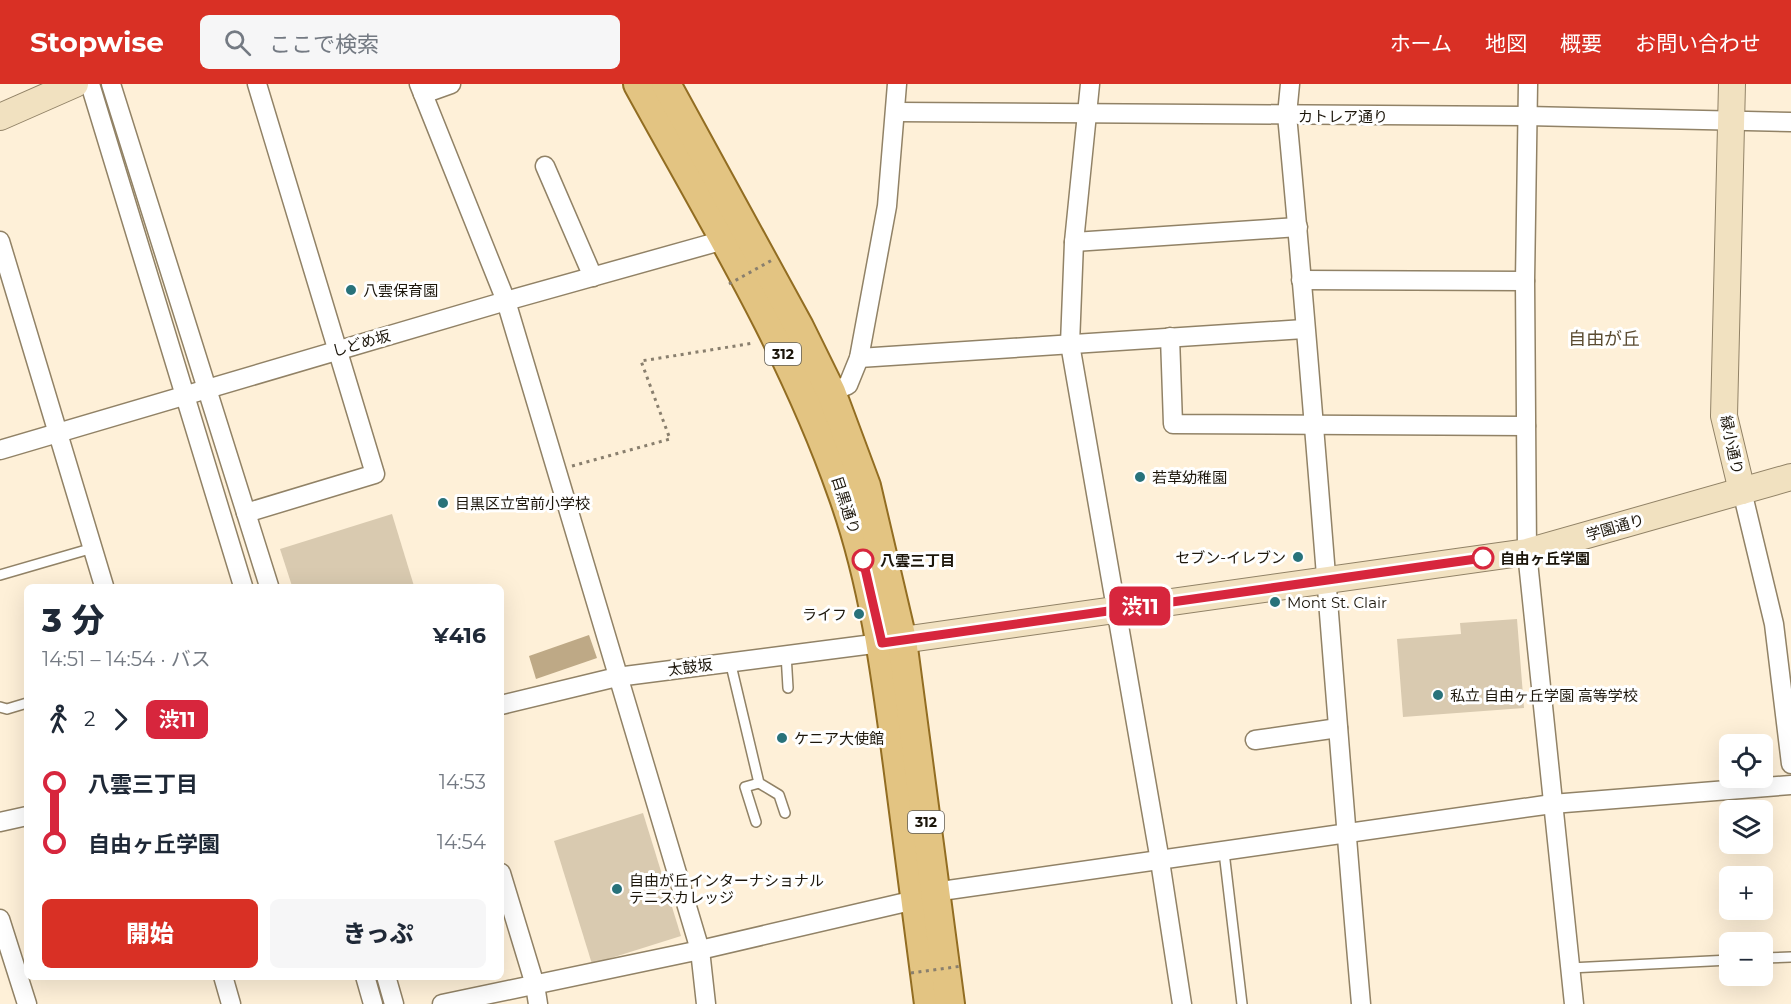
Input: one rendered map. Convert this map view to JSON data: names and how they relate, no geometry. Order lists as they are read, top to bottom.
{
  "streets": {
    "main road": ["312", "目黒通り"],
    "street": [
      "カトレア通り",
      "しどめ坂",
      "緑小通り",
      "学園通り",
      "太鼓坂"
    ]
  },
  "crossings": [
    ["カトレア通り", "緑小通り"],
    ["しどめ坂", "目黒通り"],
    ["緑小通り", "学園通り"],
    ["目黒通り", "学園通り"],
    ["目黒通り", "太鼓坂"],
    ["学園通り", "太鼓坂"]
  ],
  "districts": ["自由が丘"],
  "places": [
    "八雲保育園",
    "若草幼稚園",
    "目黒区立宮前小学校",
    "セブン-イレブン",
    "自由ヶ丘学園",
    "八雲三丁目",
    "Mont St. Clair",
    "ライフ",
    "私立 自由ヶ丘学園 高等学校",
    "ケニア大使館",
    "自由が丘インターナショナル テニスカレッジ"
  ],
  "lines": ["bus line 渋11"],
  "page": {
    "header": "Stopwise",
    "search": "ここで検索",
    "nav": [
      "ホーム",
      "地図",
      "概要",
      "お問い合わせ"
    ],
    "on_map": "渋11",
    "heading": ["3 分", "14:51 – 14:54 · バス", "¥416"],
    "legs": ["2", "渋11"],
    "map_buttons": ["+", "−"],
    "list": [
      {
        "name": "八雲三丁目",
        "value": "14:53"
      },
      {
        "name": "自由ヶ丘学園",
        "value": "14:54"
      }
    ],
    "buttons": ["開始", "きっぷ"]
  }
}
